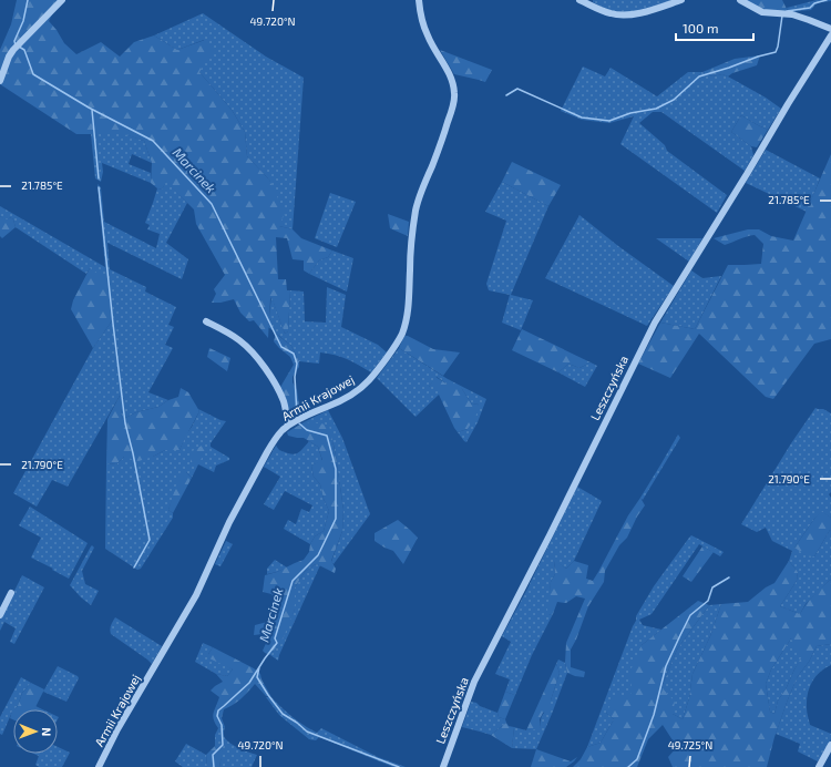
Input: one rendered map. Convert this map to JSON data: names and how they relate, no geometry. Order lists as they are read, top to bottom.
{
  "streets": {
    "street": ["Leszczyńska", "Armii Krajowej"]
  },
  "water": ["Marcinek"],
  "scale_bar": "100 m",
  "north": "right",
  "coordinates": [
    "49.720°N",
    "21.785°E",
    "21.790°E",
    "49.725°N"
  ]
}
